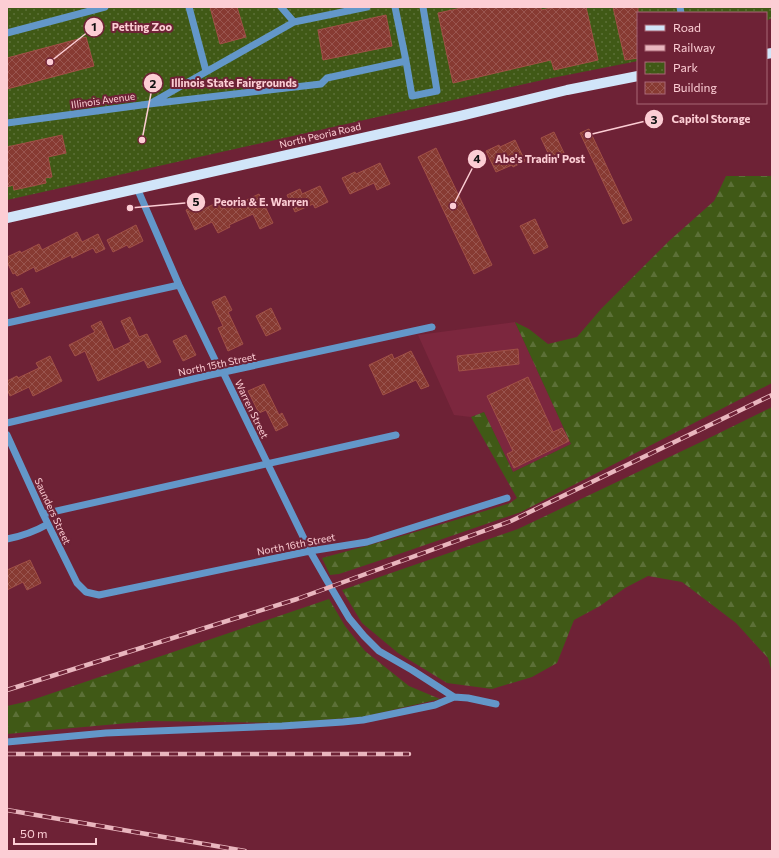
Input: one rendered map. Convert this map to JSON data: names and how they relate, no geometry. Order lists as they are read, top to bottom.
{
  "streets": {
    "main road": ["North Peoria Road"],
    "street": [
      "Illinois Avenue",
      "North 15th Street",
      "Warren Street",
      "Saunders Street",
      "North 16th Street"
    ]
  },
  "crossings": [
    ["North Peoria Road", "Warren Street"],
    ["North 15th Street", "Warren Street"],
    ["Warren Street", "North 16th Street"],
    ["Saunders Street", "North 16th Street"]
  ],
  "places": [
    "Petting Zoo",
    "Capitol Storage",
    "Illinois State Fairgrounds",
    "Abe's Tradin' Post",
    "Peoria & E. Warren"
  ],
  "legend": [
    "Road",
    "Railway",
    "Park",
    "Building"
  ],
  "scale_bar": "50 m"
}
